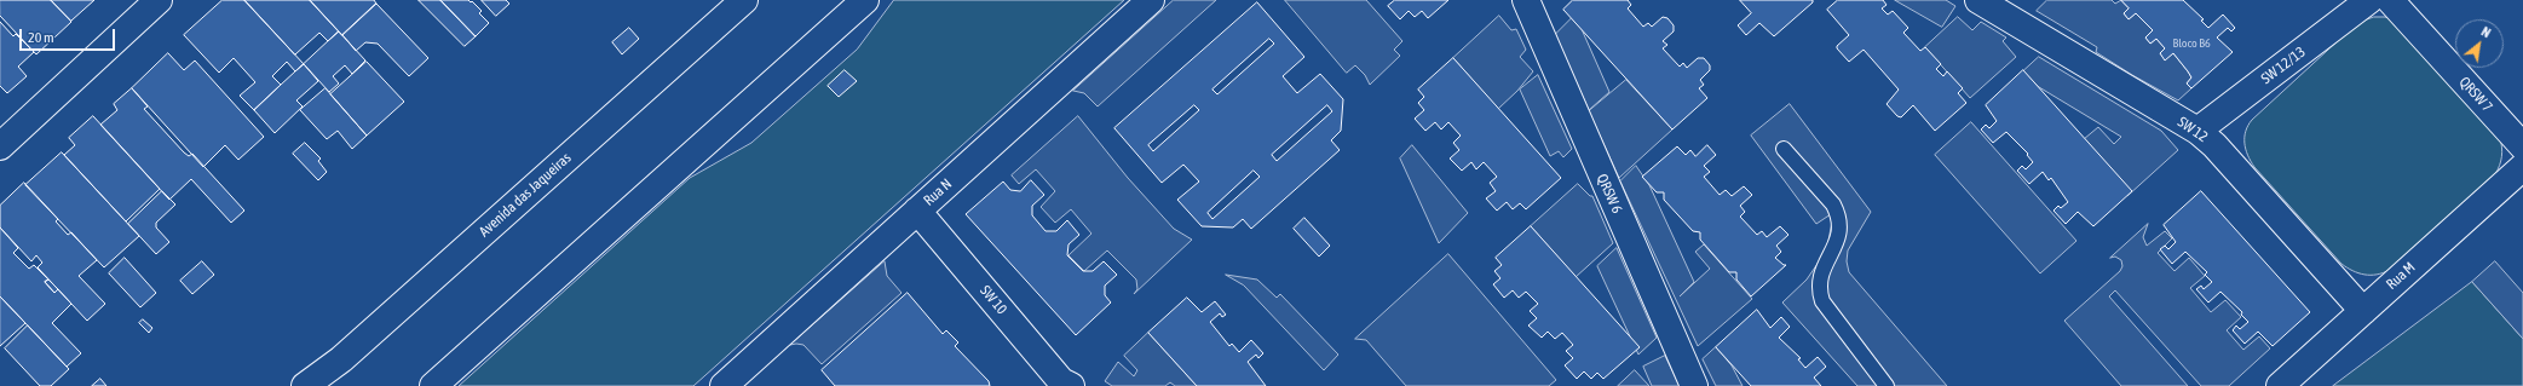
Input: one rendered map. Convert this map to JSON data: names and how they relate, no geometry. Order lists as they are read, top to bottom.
{
  "streets": {
    "street": [
      "SW 12/13",
      "QRSW 7",
      "SW 12",
      "Rua N",
      "QRSW 6",
      "Avenida das Jaqueiras",
      "Rua M",
      "SW 10"
    ]
  },
  "crossings": [
    ["SW 12/13", "SW 12"],
    ["SW 12", "Rua M"],
    ["Rua N", "SW 10"]
  ],
  "house_numbers": ["Bloco B6"],
  "scale_bar": "20 m",
  "north": "top right"
}
